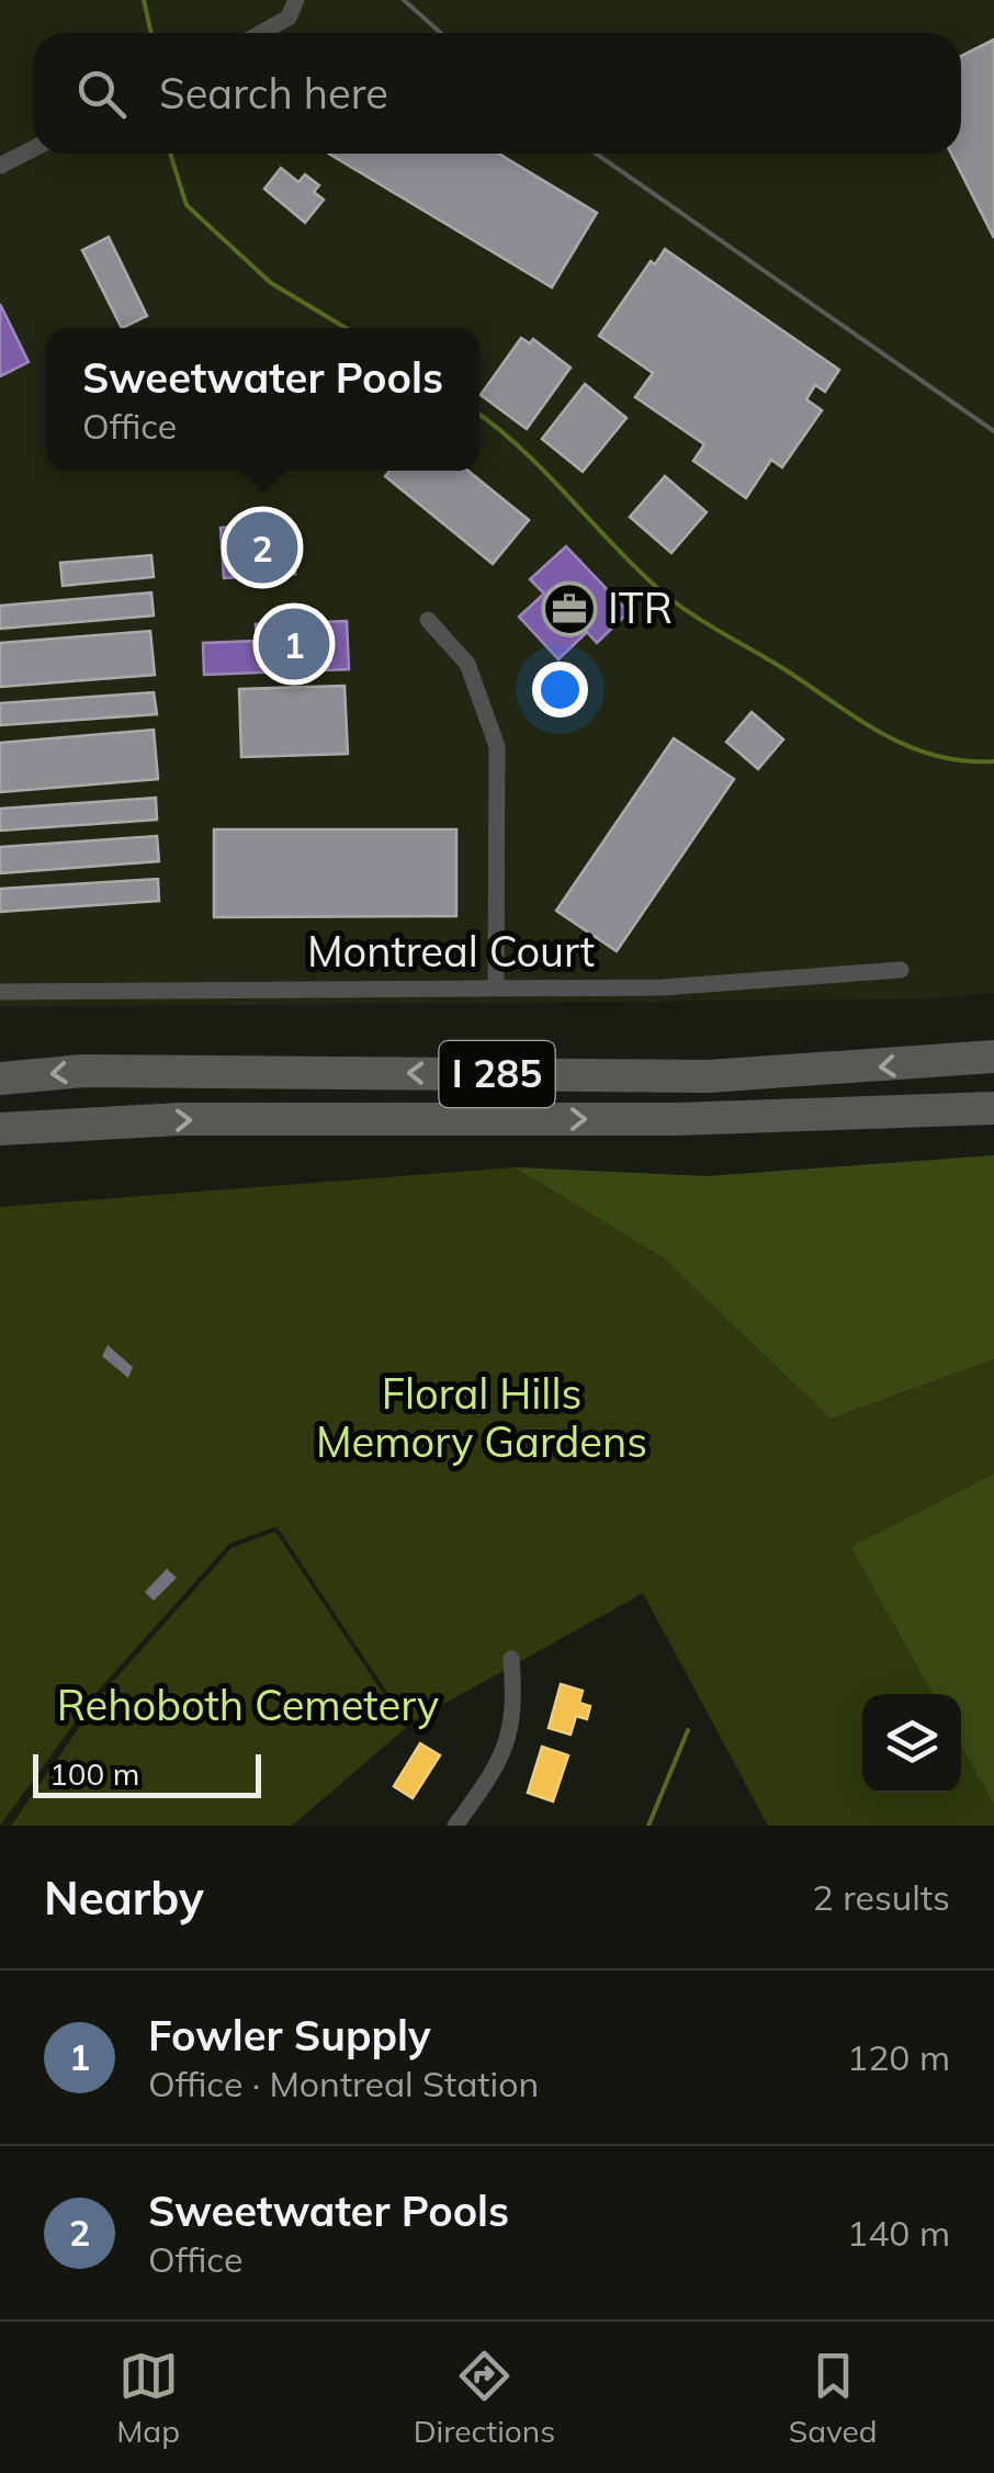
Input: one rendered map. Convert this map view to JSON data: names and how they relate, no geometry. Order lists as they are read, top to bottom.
{
  "streets": {
    "highway": ["I 285"],
    "street": ["Montreal Court"]
  },
  "parks": ["Floral Hills Memory Gardens", "Rehoboth Cemetery"],
  "places": {
    "office": ["ITR"]
  },
  "scale_bar": "100 m",
  "page": {
    "search": "Search here",
    "popup": ["Sweetwater Pools", "Office"],
    "pins": ["2", "1"],
    "scale": "100 m",
    "heading": ["Nearby", "2 results"],
    "list": [
      {
        "mark": "1",
        "name": "Fowler Supply",
        "note": "Office · Montreal Station",
        "value": "120 m"
      },
      {
        "mark": "2",
        "name": "Sweetwater Pools",
        "note": "Office",
        "value": "140 m"
      }
    ],
    "nav": ["Map", "Directions", "Saved"]
  }
}
